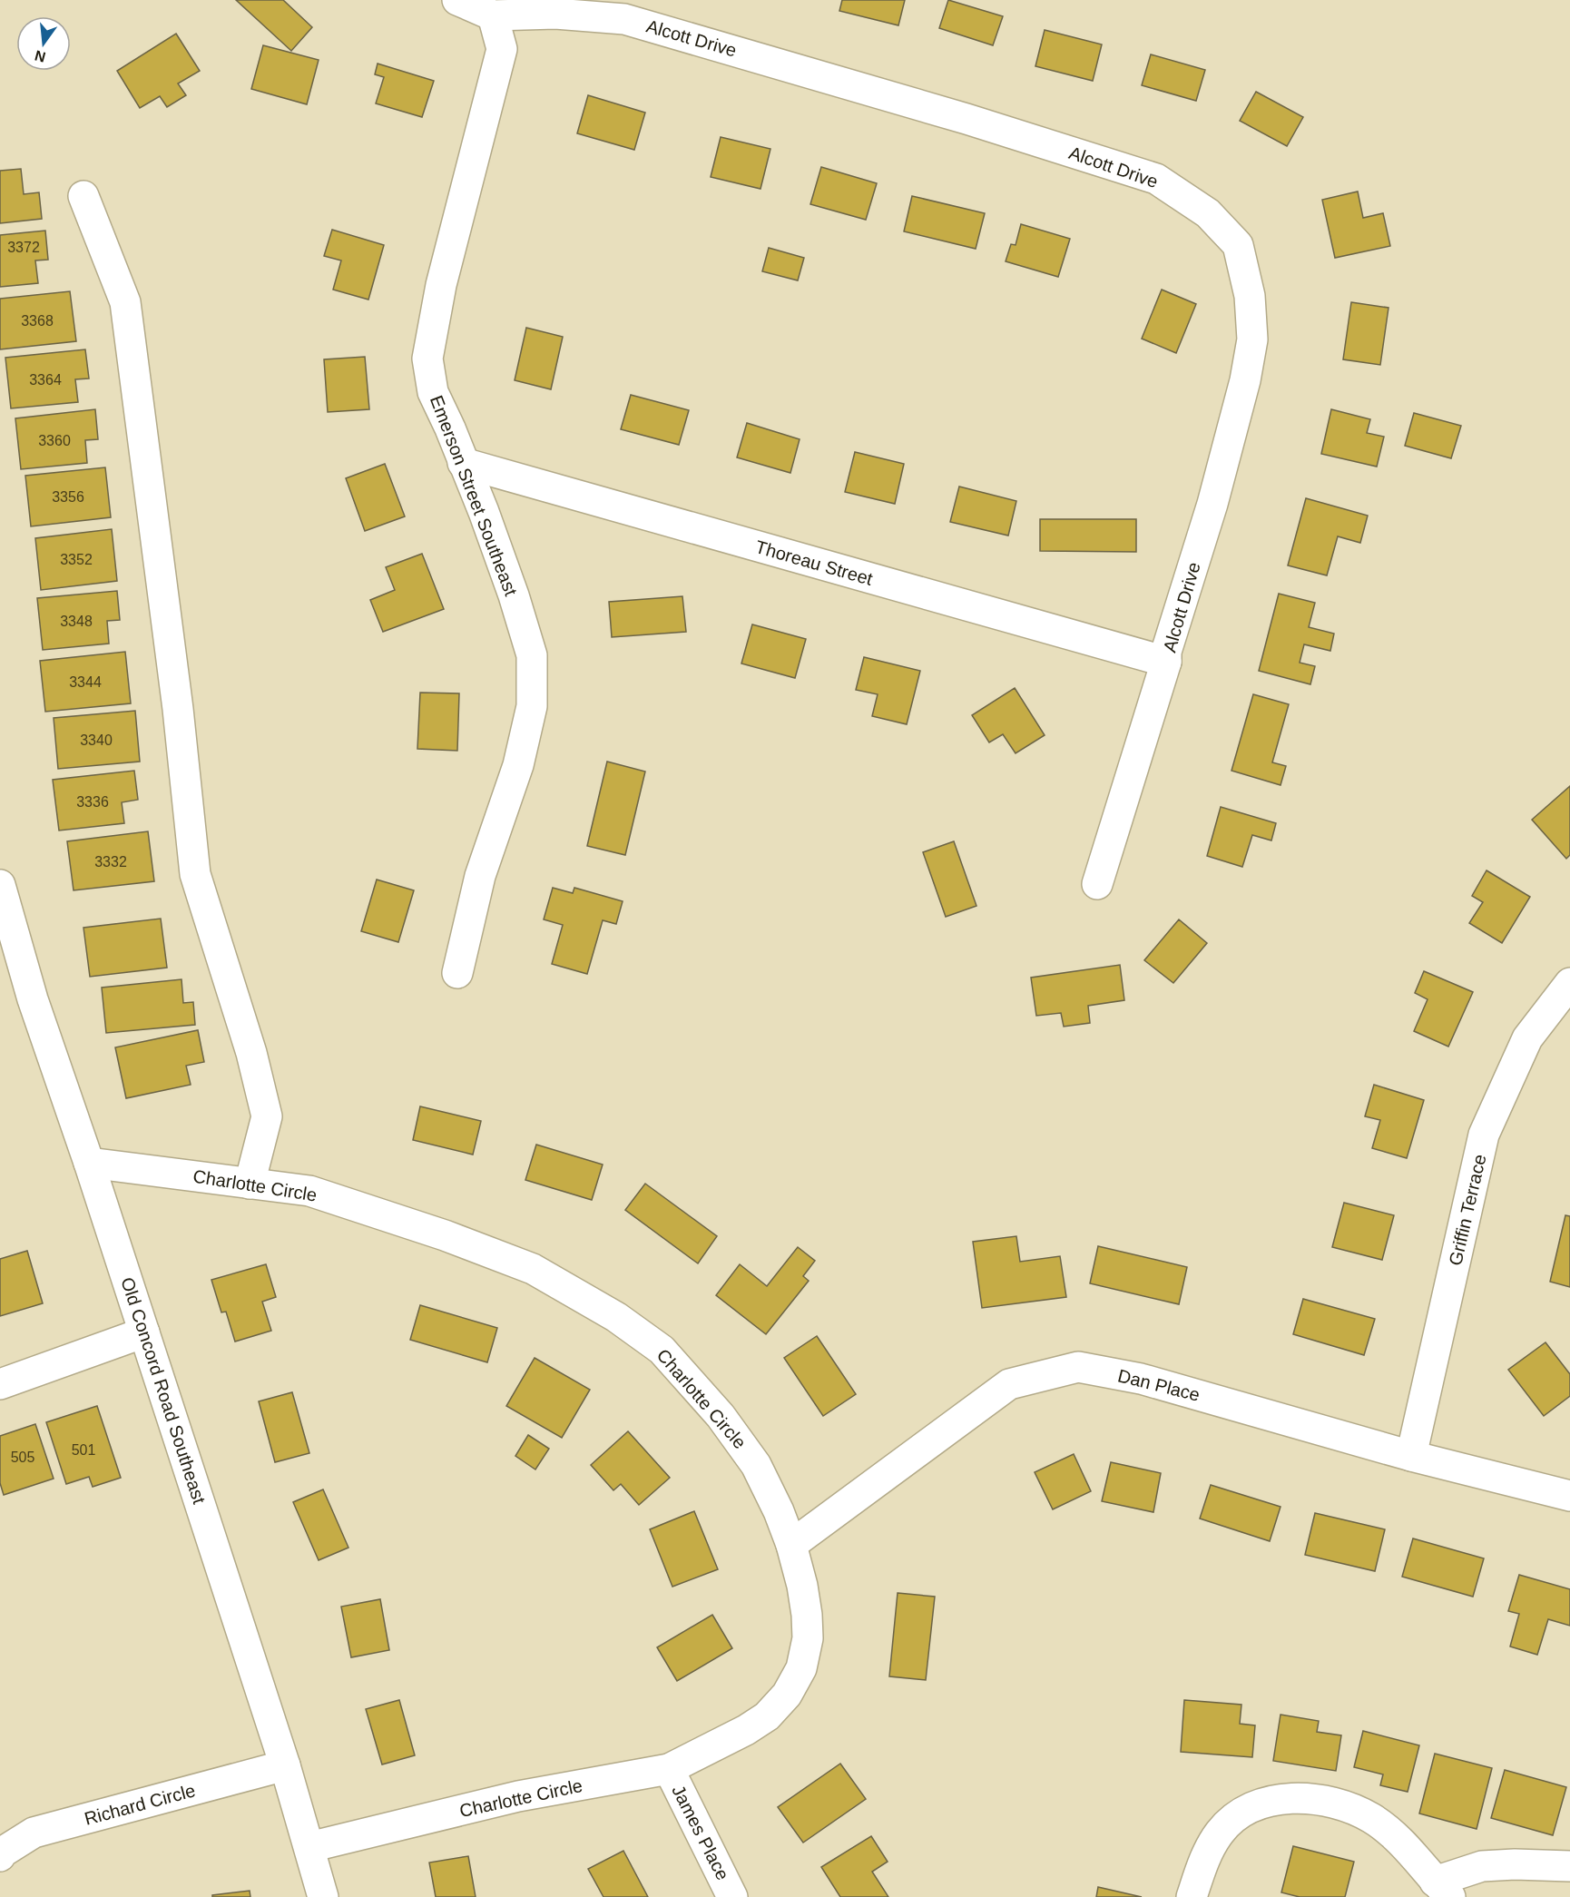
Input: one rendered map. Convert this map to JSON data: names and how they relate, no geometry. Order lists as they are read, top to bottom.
{
  "streets": {
    "street": [
      "Alcott Drive",
      "Emerson Street Southeast",
      "Thoreau Street",
      "Charlotte Circle",
      "Griffin Terrace",
      "Dan Place",
      "Old Concord Road Southeast",
      "Richard Circle",
      "James Place"
    ]
  },
  "crossings": [
    ["Alcott Drive", "Emerson Street Southeast"],
    ["Alcott Drive", "Thoreau Street"],
    ["Emerson Street Southeast", "Thoreau Street"],
    ["Charlotte Circle", "Dan Place"],
    ["Charlotte Circle", "Old Concord Road Southeast"],
    ["Charlotte Circle", "James Place"],
    ["Griffin Terrace", "Dan Place"],
    ["Old Concord Road Southeast", "Richard Circle"]
  ],
  "house_numbers": [
    "3372",
    "3368",
    "3364",
    "3360",
    "3356",
    "3352",
    "3348",
    "3344",
    "3340",
    "3336",
    "3332",
    "501",
    "505"
  ],
  "north": "bottom"
}
